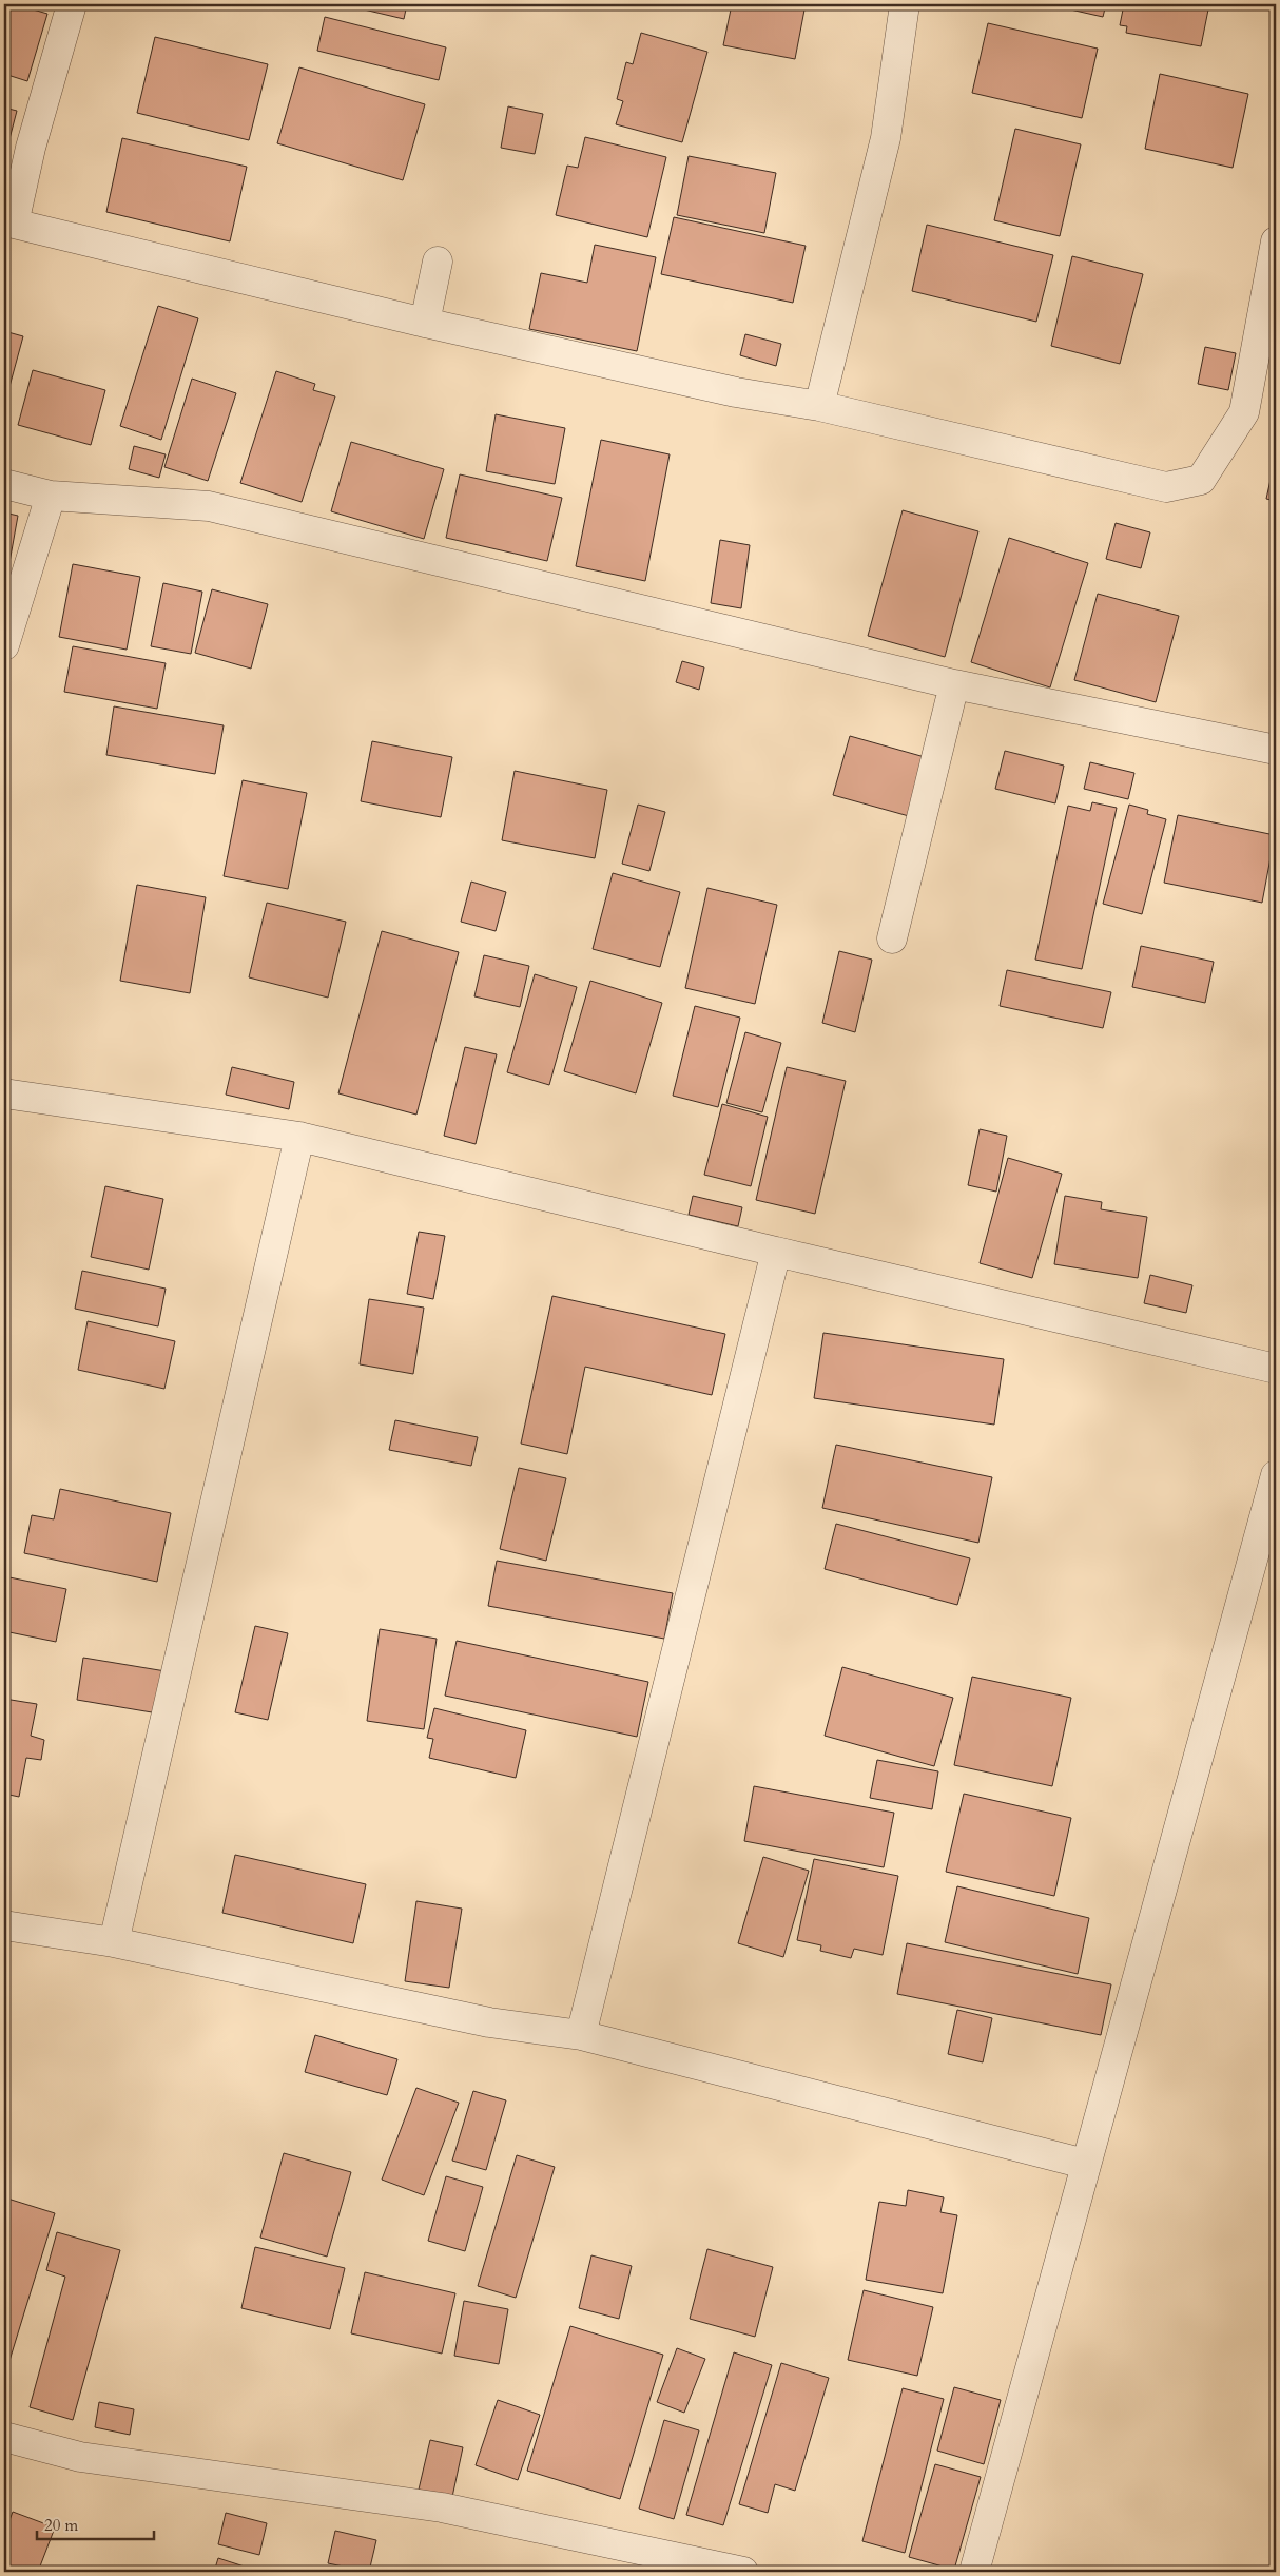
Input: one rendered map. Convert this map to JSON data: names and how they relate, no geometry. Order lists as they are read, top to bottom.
{
  "scale_bar": "20 m"
}
